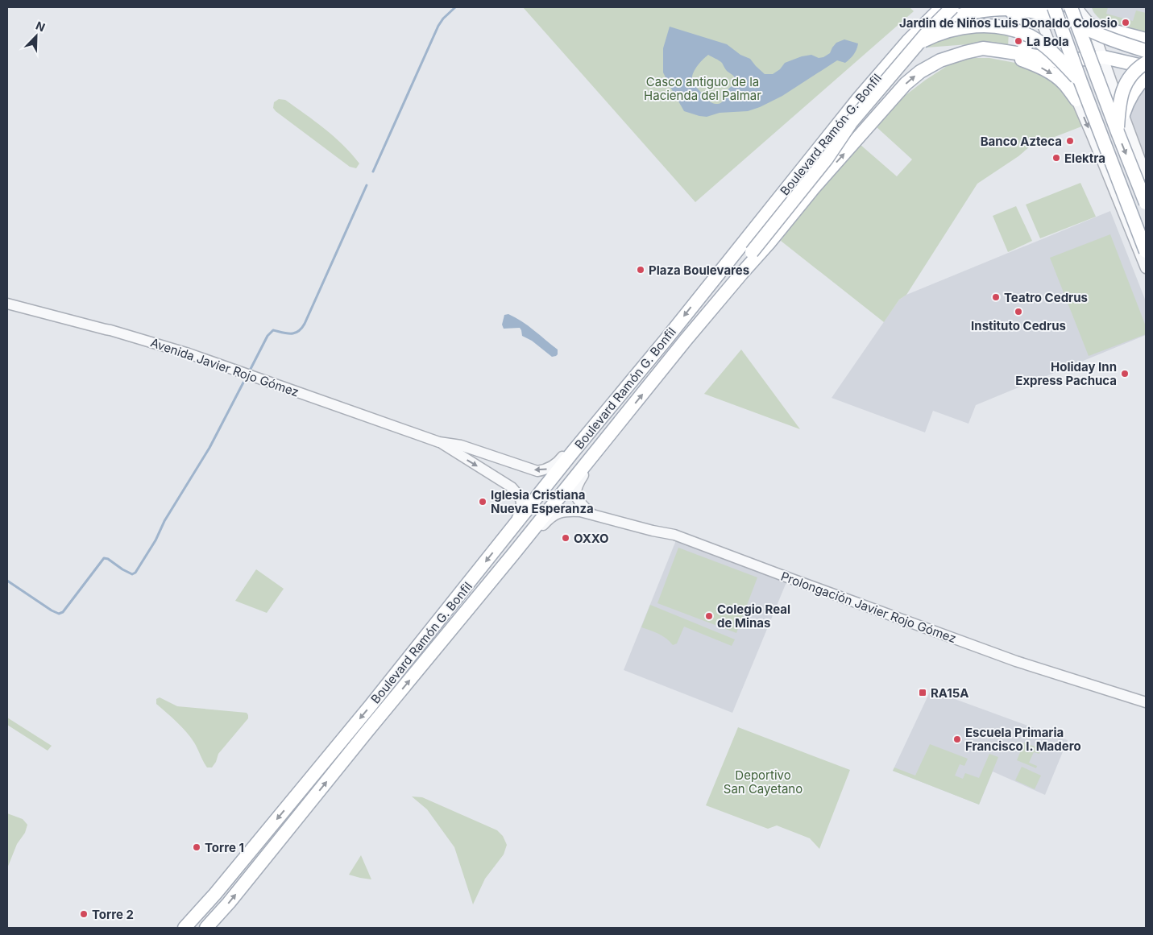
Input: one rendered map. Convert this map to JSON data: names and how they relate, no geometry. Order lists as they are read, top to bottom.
{
  "streets": {
    "main road": ["Boulevard Ramón G. Bonfil"],
    "street": ["Avenida Javier Rojo Gómez", "Prolongación Javier Rojo Gómez"]
  },
  "crossings": [
    ["Boulevard Ramón G. Bonfil", "Avenida Javier Rojo Gómez"],
    ["Boulevard Ramón G. Bonfil", "Prolongación Javier Rojo Gómez"]
  ],
  "parks": ["Casco antiguo de la Hacienda del Palmar", "Deportivo San Cayetano"],
  "places": {
    "other": [
      "Jardin de Niños Luis Donaldo Colosio",
      "La Bola",
      "Banco Azteca",
      "Elektra",
      "Plaza Boulevares",
      "Teatro Cedrus",
      "Instituto Cedrus",
      "Holiday Inn Express Pachuca",
      "Iglesia Cristiana Nueva Esperanza",
      "OXXO",
      "Colegio Real de Minas",
      "Escuela Primaria Francisco I. Madero",
      "Torre 1",
      "Torre 2"
    ],
    "transit": ["RA15A"]
  },
  "north": "top right"
}
